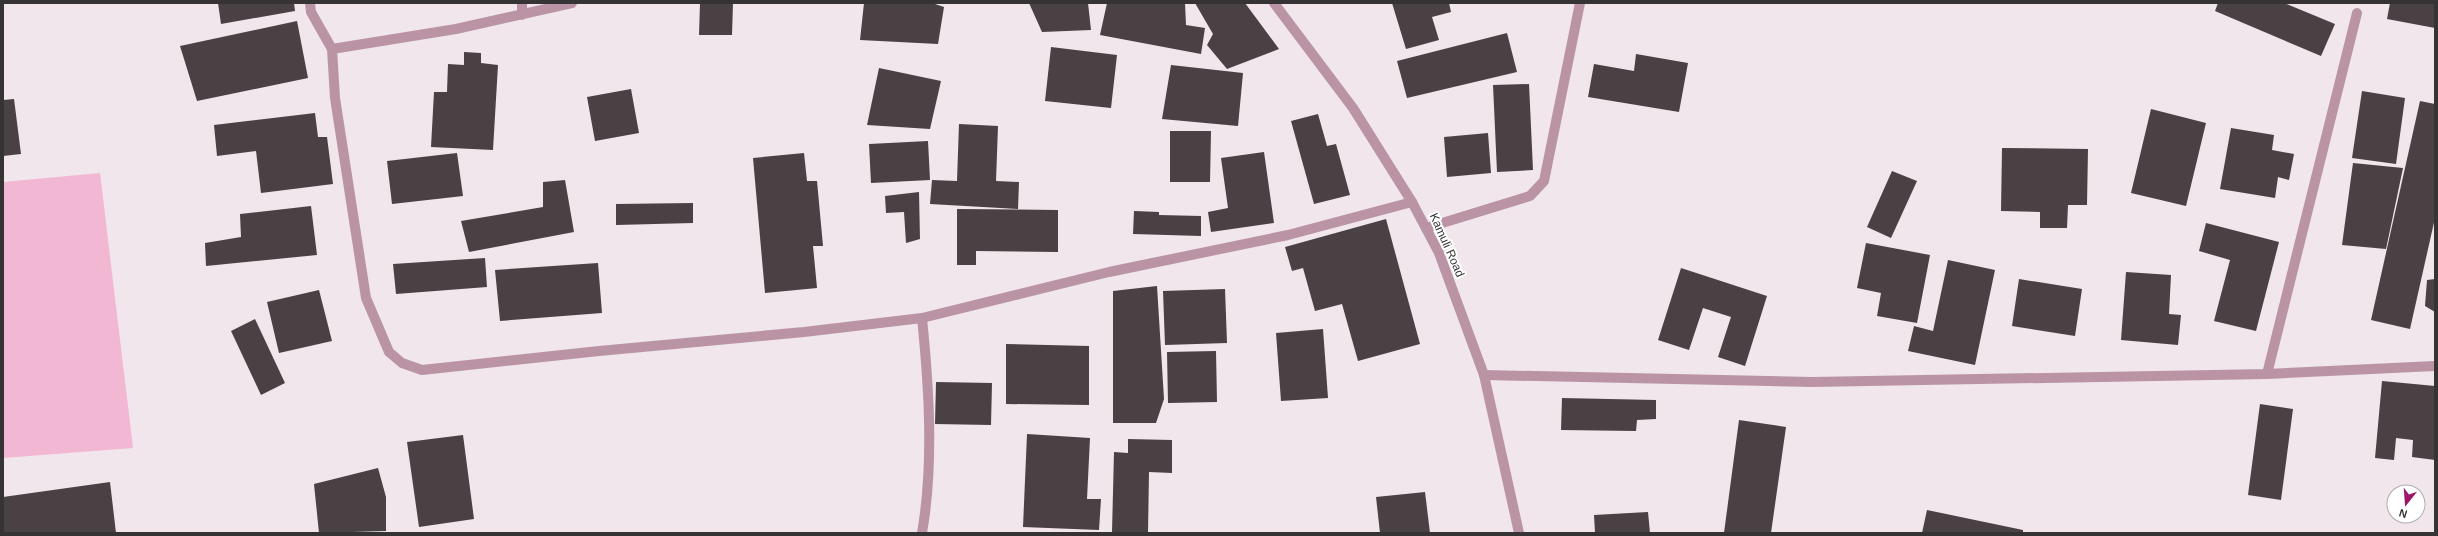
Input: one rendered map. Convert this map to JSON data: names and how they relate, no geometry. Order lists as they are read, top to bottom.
{
  "streets": {
    "street": ["Kamuli Road"]
  },
  "north": "bottom"
}
